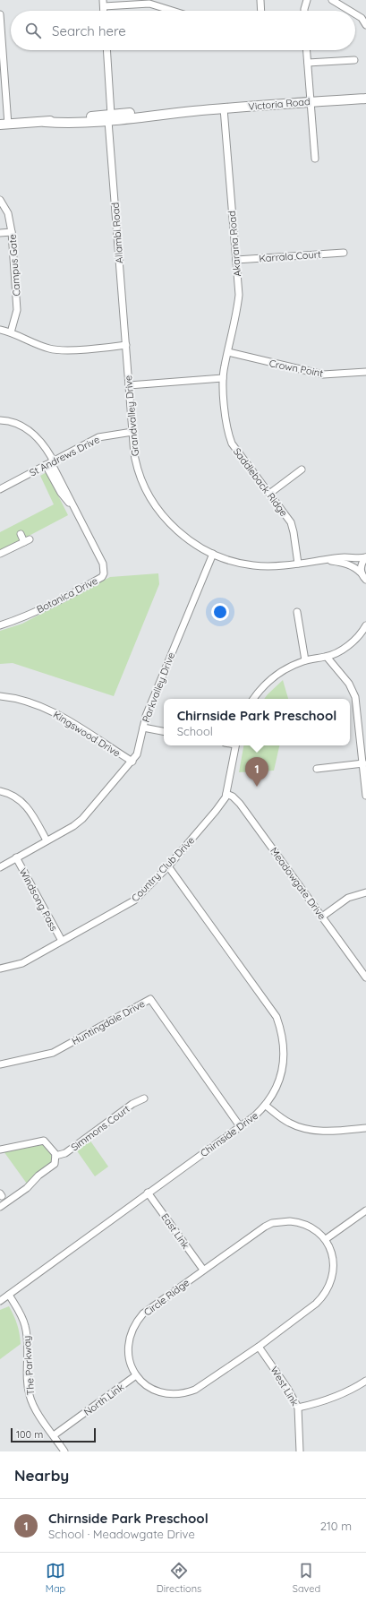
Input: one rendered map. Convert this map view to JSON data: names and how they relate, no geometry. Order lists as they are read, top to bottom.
{
  "streets": {
    "main road": ["Victoria Road"],
    "street": [
      "Allambi Road",
      "Akarana Road",
      "Karrala Court",
      "Campus Gate",
      "Crown Point",
      "Grandvalley Drive",
      "St Andrews Drive",
      "Saddleback Ridge",
      "Botanica Drive",
      "Parkvalley Drive",
      "Kingswood Drive",
      "Country Club Drive",
      "Meadowgate Drive",
      "Windsong Pass",
      "Huntingdale Drive",
      "Simmons Court",
      "Chirnside Drive",
      "East Link",
      "Circle Ridge",
      "The Parkway",
      "West Link",
      "North Link"
    ]
  },
  "crossings": [
    ["Victoria Road", "Allambi Road"],
    ["Victoria Road", "Akarana Road"],
    ["Allambi Road", "Grandvalley Drive"],
    ["Akarana Road", "Karrala Court"],
    ["Akarana Road", "Crown Point"],
    ["Akarana Road", "Saddleback Ridge"],
    ["Grandvalley Drive", "St Andrews Drive"],
    ["Grandvalley Drive", "Saddleback Ridge"],
    ["Grandvalley Drive", "Parkvalley Drive"],
    ["St Andrews Drive", "Botanica Drive"],
    ["Parkvalley Drive", "Kingswood Drive"],
    ["Parkvalley Drive", "Windsong Pass"],
    ["Country Club Drive", "Meadowgate Drive"],
    ["Country Club Drive", "Windsong Pass"],
    ["Country Club Drive", "Chirnside Drive"],
    ["Huntingdale Drive", "Chirnside Drive"],
    ["Chirnside Drive", "East Link"],
    ["Chirnside Drive", "The Parkway"],
    ["East Link", "Circle Ridge"],
    ["Circle Ridge", "West Link"],
    ["Circle Ridge", "North Link"],
    ["The Parkway", "North Link"]
  ],
  "scale_bar": "100 m",
  "page": {
    "search": "Search here",
    "popup": ["Chirnside Park Preschool", "School"],
    "pins": "1",
    "scale": "100 m",
    "heading": "Nearby",
    "list": [
      {
        "mark": "1",
        "name": "Chirnside Park Preschool",
        "note": "School · Meadowgate Drive",
        "value": "210 m"
      }
    ],
    "nav": ["Map", "Directions", "Saved"]
  }
}
